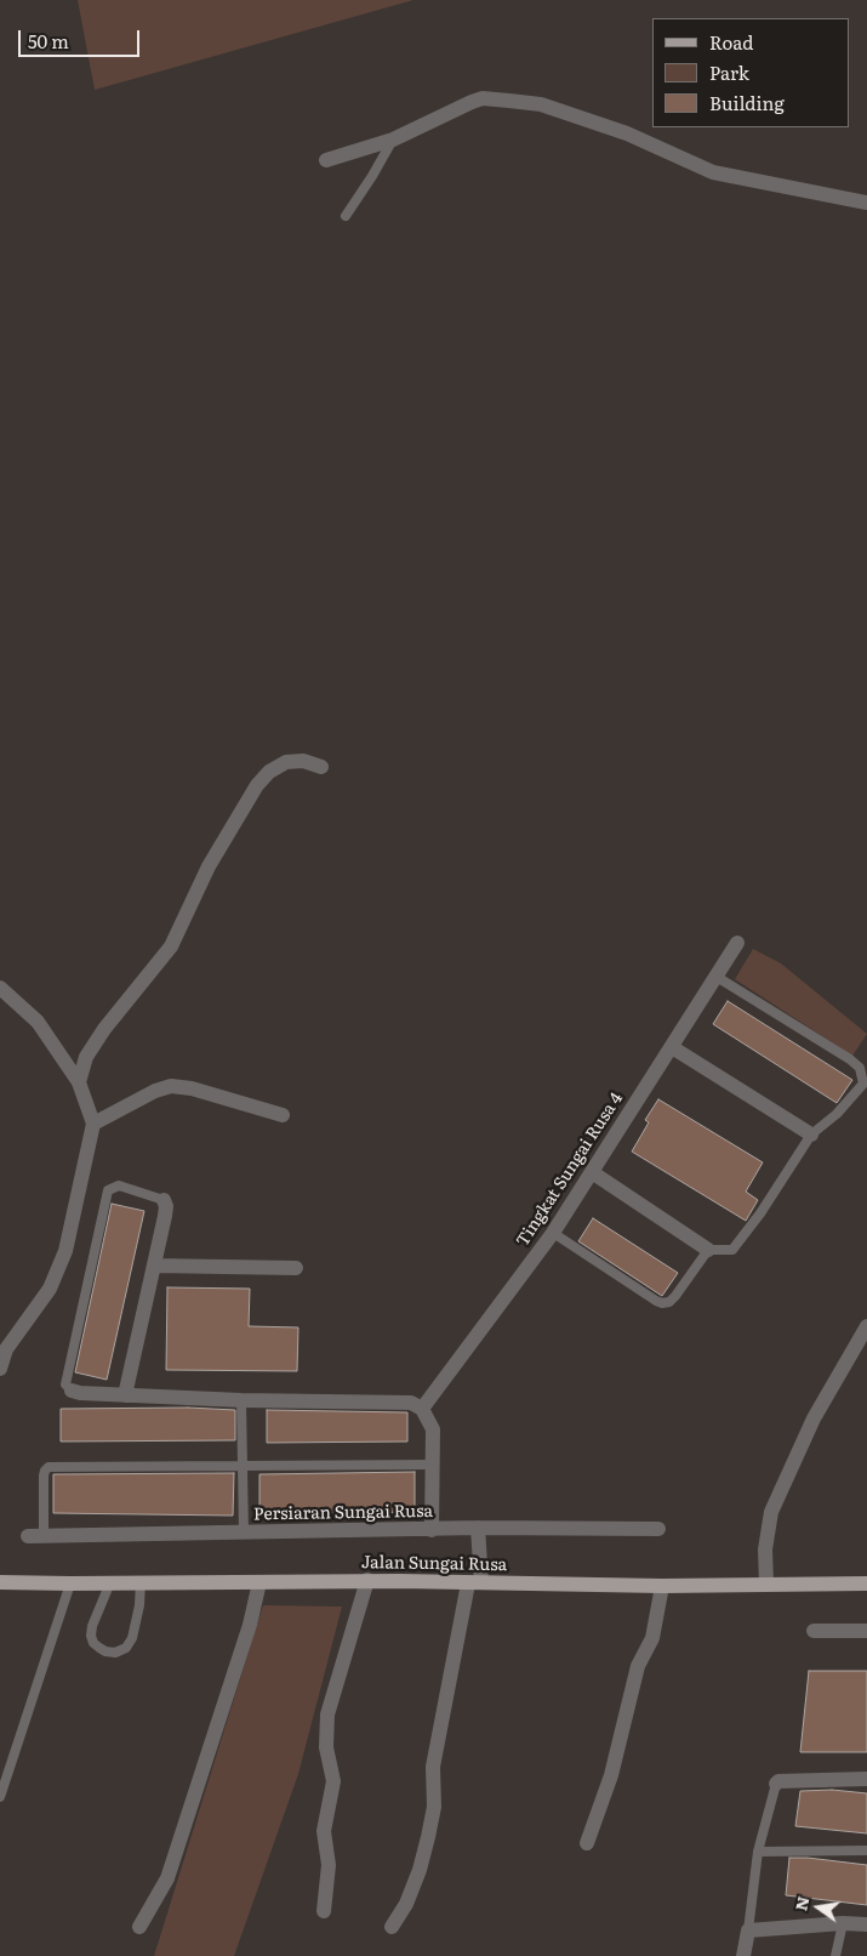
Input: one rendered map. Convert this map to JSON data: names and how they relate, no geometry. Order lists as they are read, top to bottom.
{
  "streets": {
    "main road": ["Jalan Sungai Rusa"],
    "street": ["Tingkat Sungai Rusa 4", "Persiaran Sungai Rusa"]
  },
  "legend": ["Road", "Park", "Building"],
  "scale_bar": "50 m",
  "north": "left"
}
